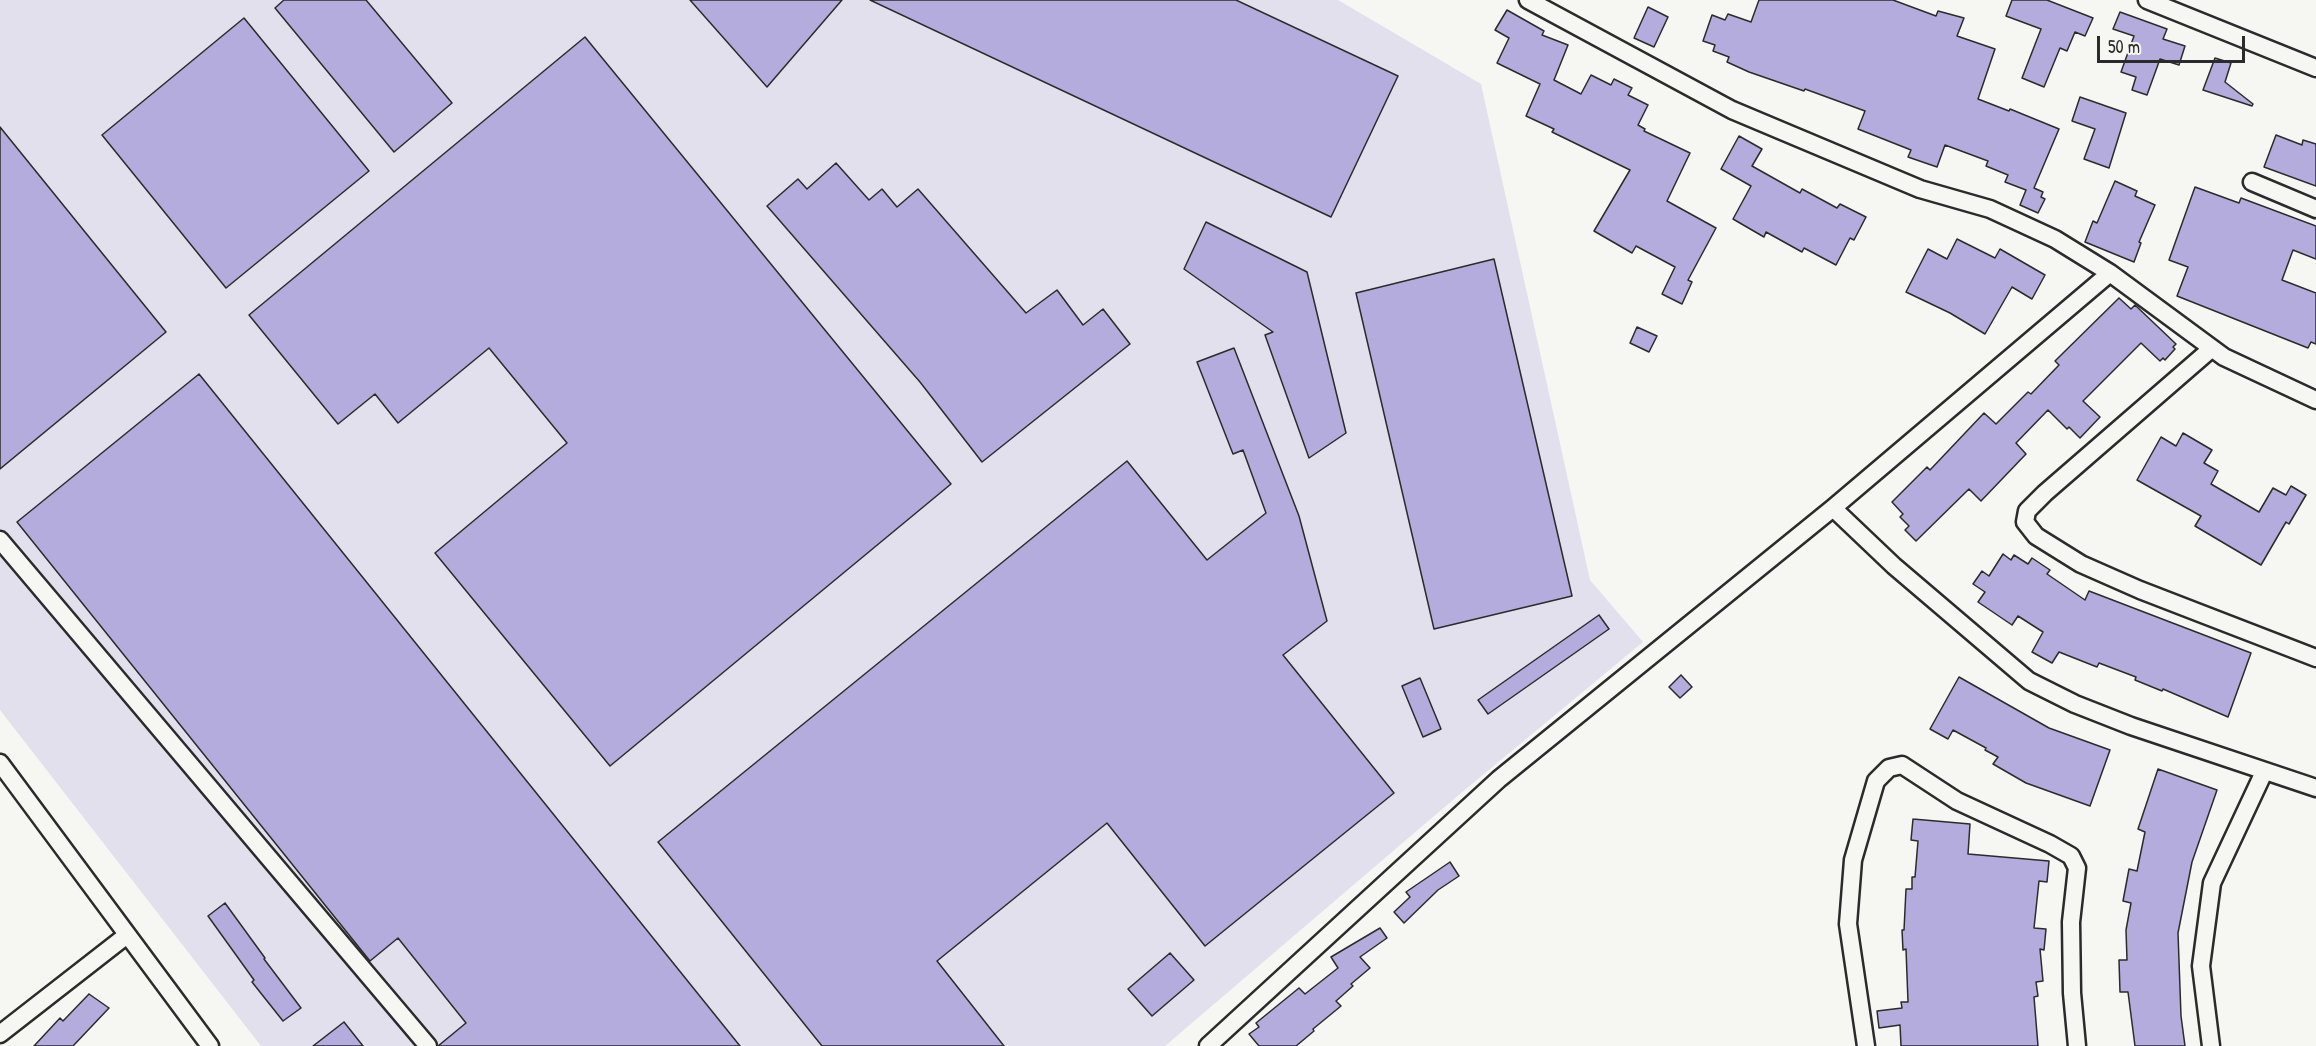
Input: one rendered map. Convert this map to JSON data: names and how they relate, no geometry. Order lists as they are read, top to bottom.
{
  "scale_bar": "50 m"
}
